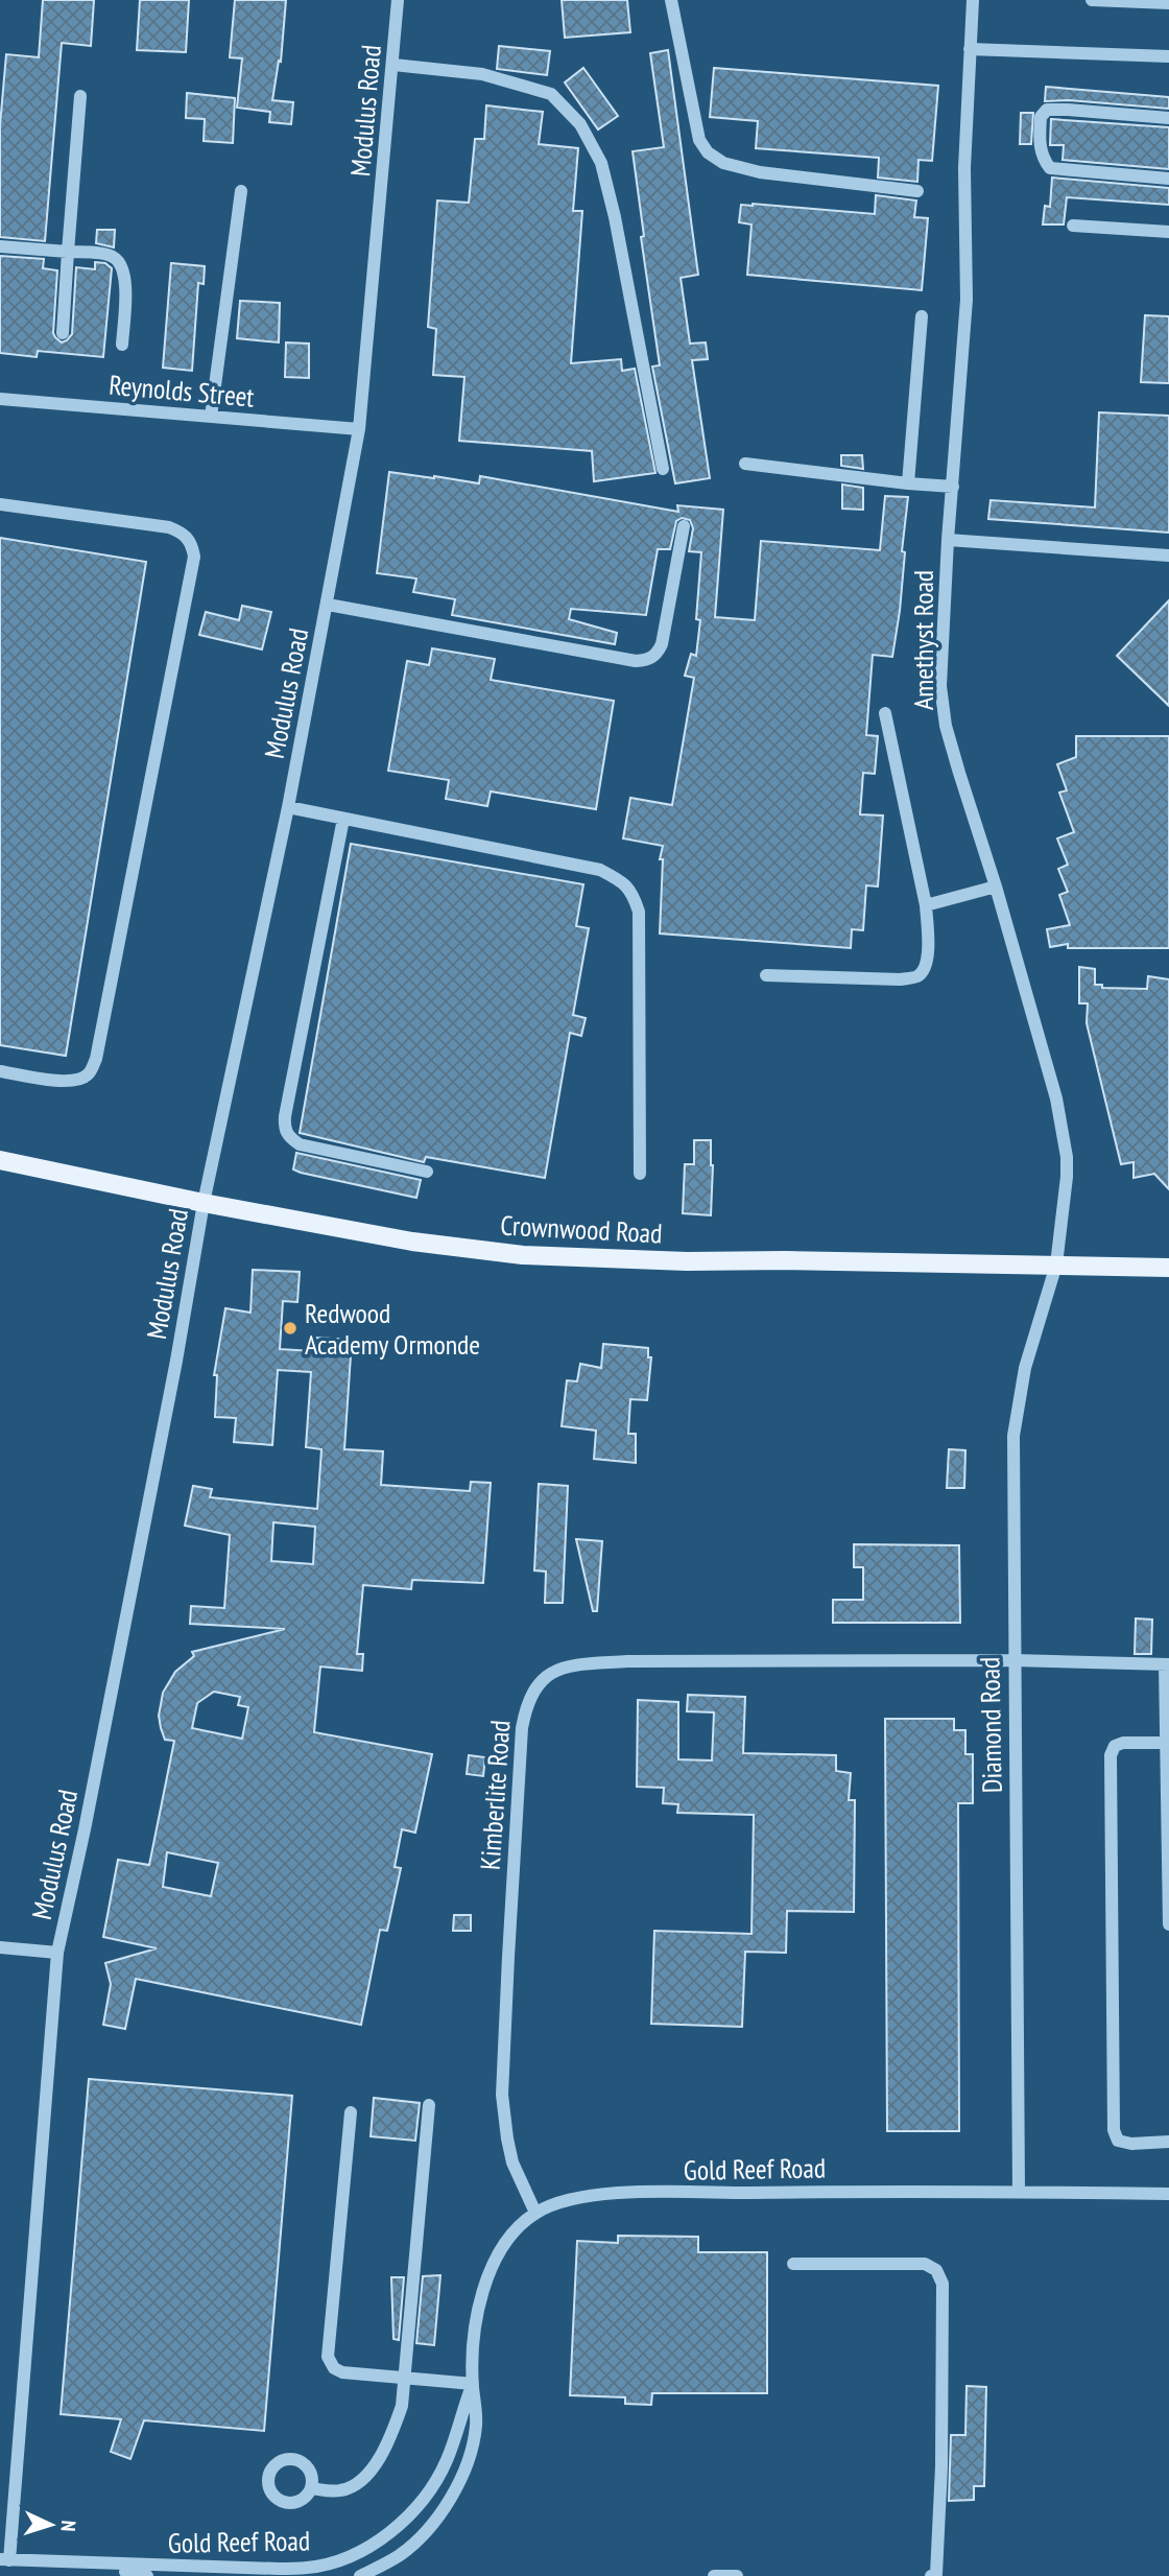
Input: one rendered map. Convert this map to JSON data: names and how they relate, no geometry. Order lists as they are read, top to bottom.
{
  "streets": {
    "main road": ["Crownwood Road"],
    "street": [
      "Modulus Road",
      "Reynolds Street",
      "Amethyst Road",
      "Diamond Road",
      "Kimberlite Road",
      "Gold Reef Road"
    ]
  },
  "crossings": [
    ["Modulus Road", "Reynolds Street"],
    ["Modulus Road", "Crownwood Road"],
    ["Modulus Road", "Gold Reef Road"],
    ["Amethyst Road", "Crownwood Road"],
    ["Amethyst Road", "Diamond Road"],
    ["Crownwood Road", "Diamond Road"],
    ["Diamond Road", "Kimberlite Road"],
    ["Diamond Road", "Gold Reef Road"],
    ["Kimberlite Road", "Gold Reef Road"]
  ],
  "places": ["Redwood Academy Ormonde"],
  "north": "right"
}
